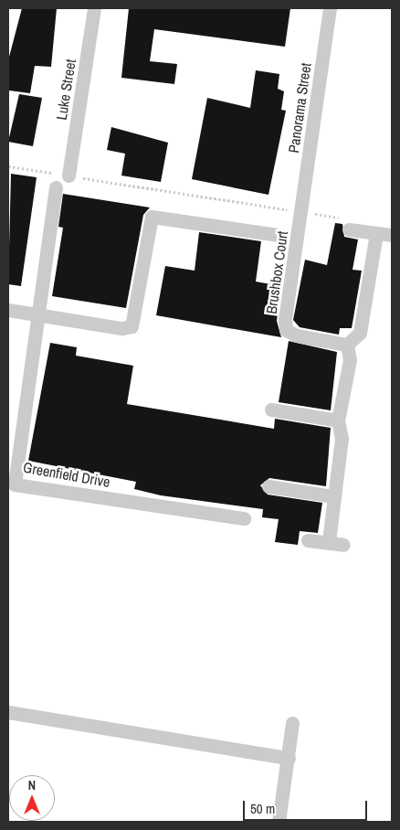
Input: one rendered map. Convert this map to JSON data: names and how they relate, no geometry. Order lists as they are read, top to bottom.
{
  "streets": {
    "street": [
      "Luke Street",
      "Panorama Street",
      "Brushbox Court",
      "Greenfield Drive"
    ]
  },
  "crossings": [
    ["Panorama Street", "Brushbox Court"]
  ],
  "scale_bar": "50 m",
  "north": "top"
}
